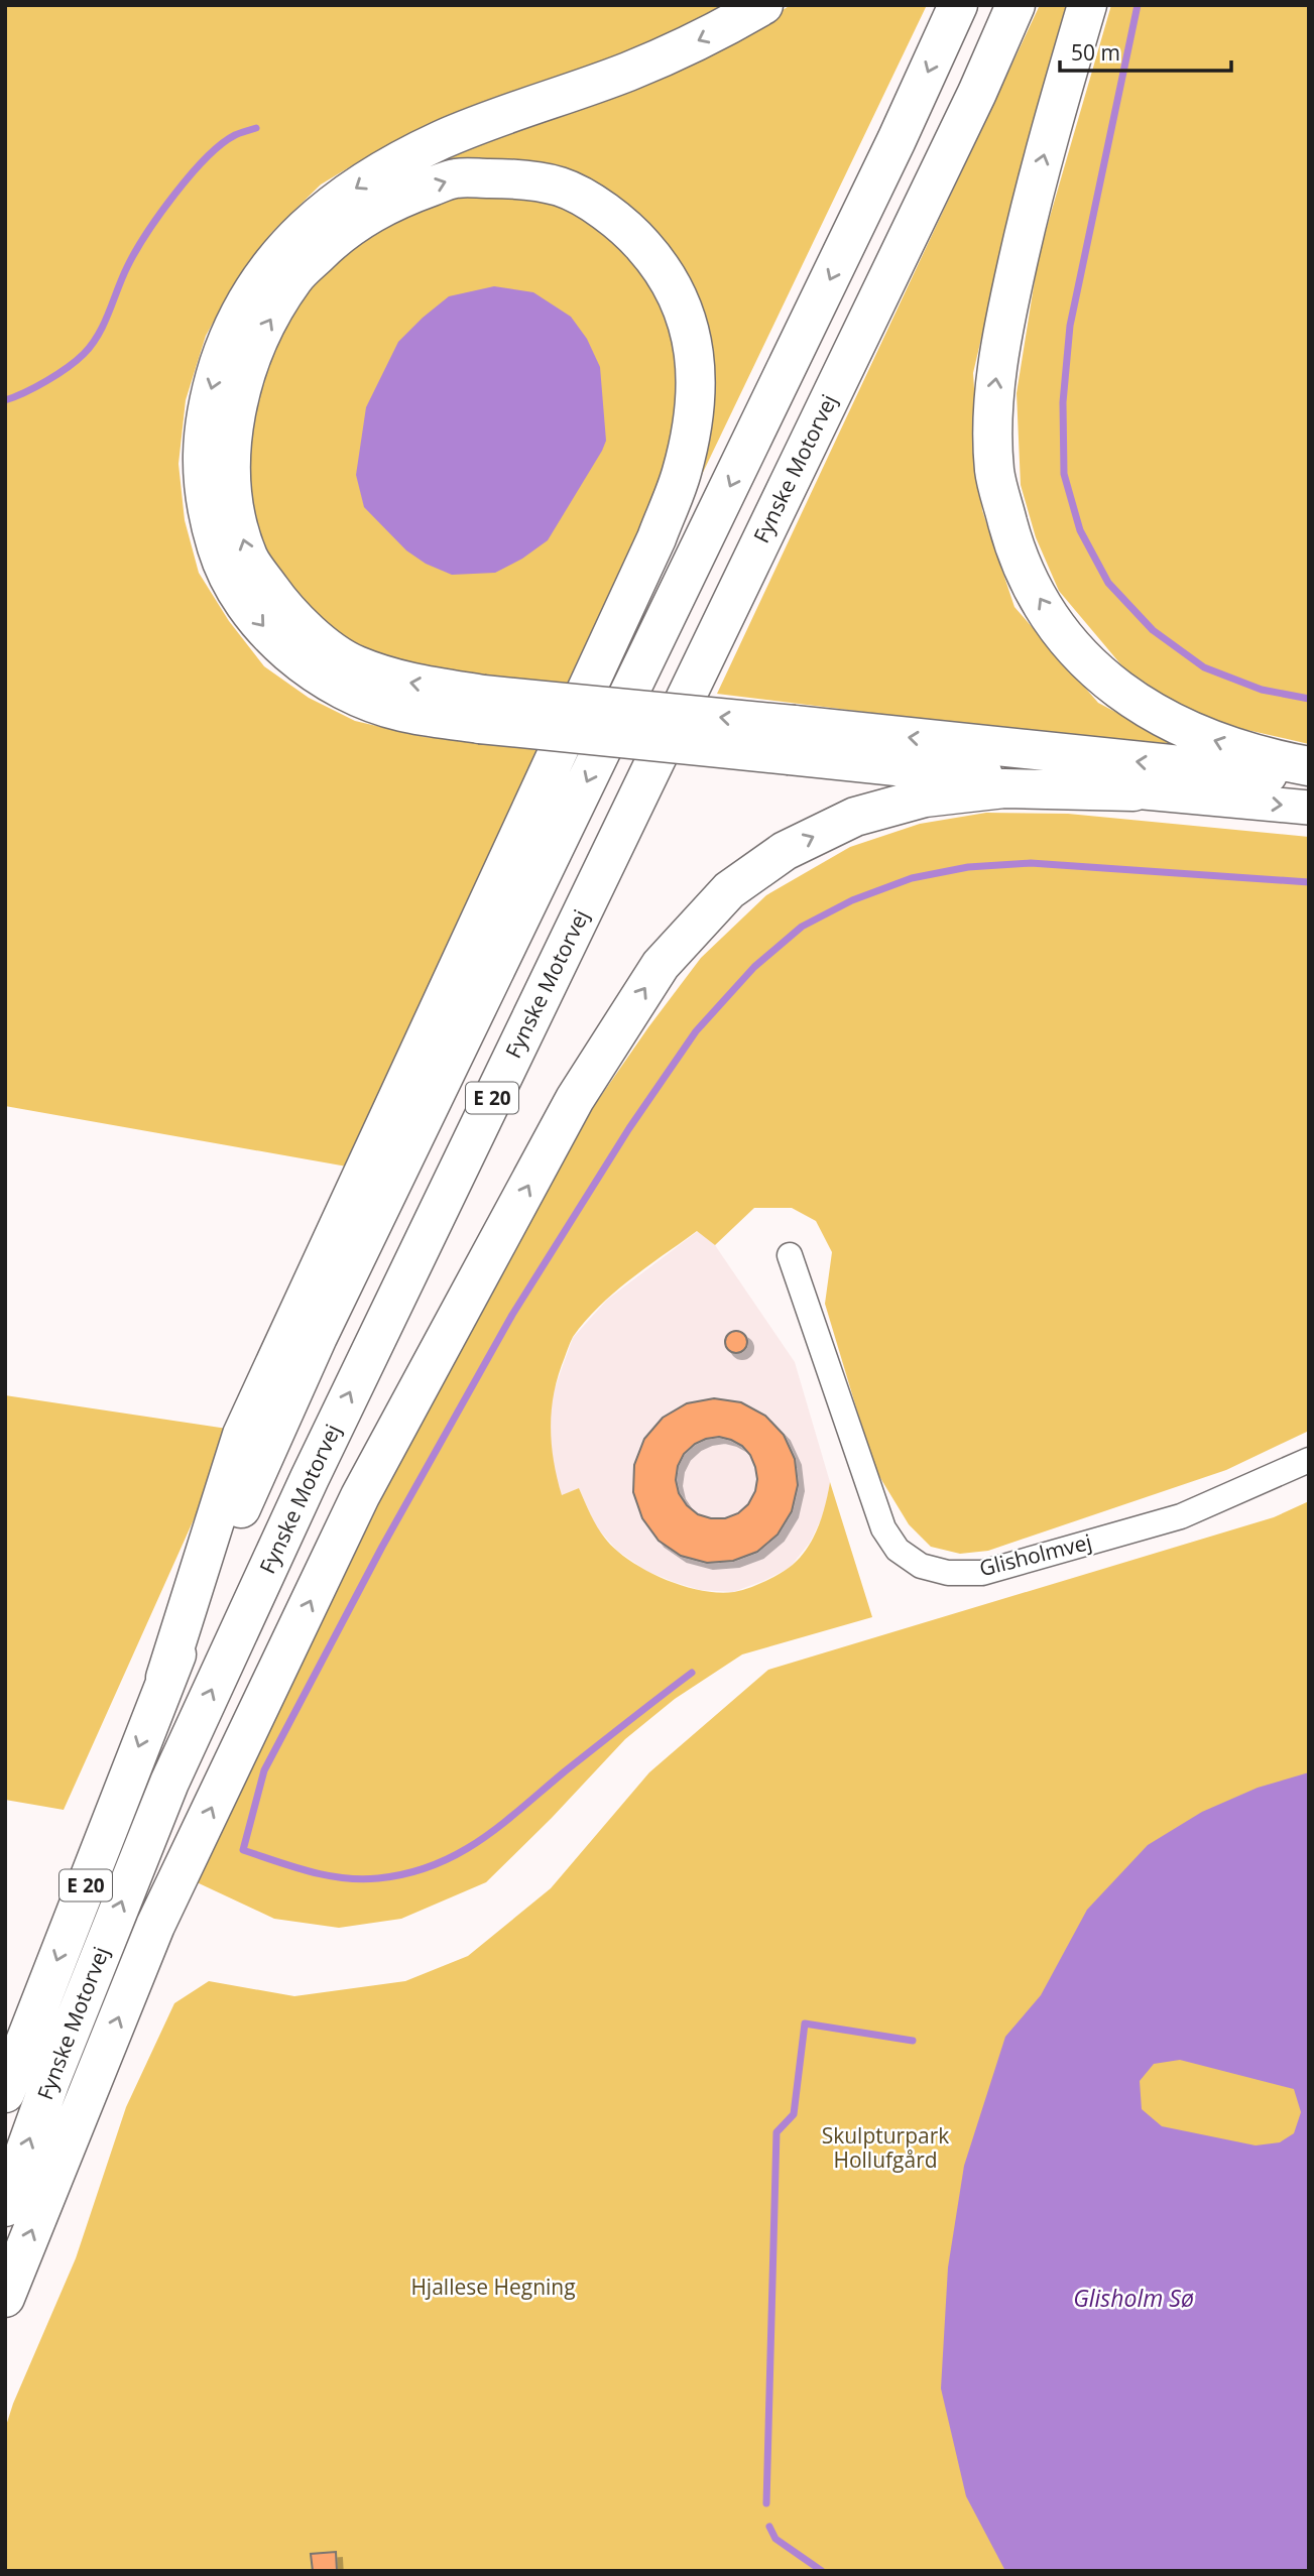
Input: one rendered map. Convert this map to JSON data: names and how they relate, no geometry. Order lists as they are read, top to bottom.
{
  "streets": {
    "highway": ["Fynske Motorvej", "E 20"],
    "street": ["Glisholmvej"]
  },
  "water": ["Glisholm Sø"],
  "parks": ["Skulpturpark Hollufgård", "Hjallese Hegning"],
  "scale_bar": "50 m"
}
